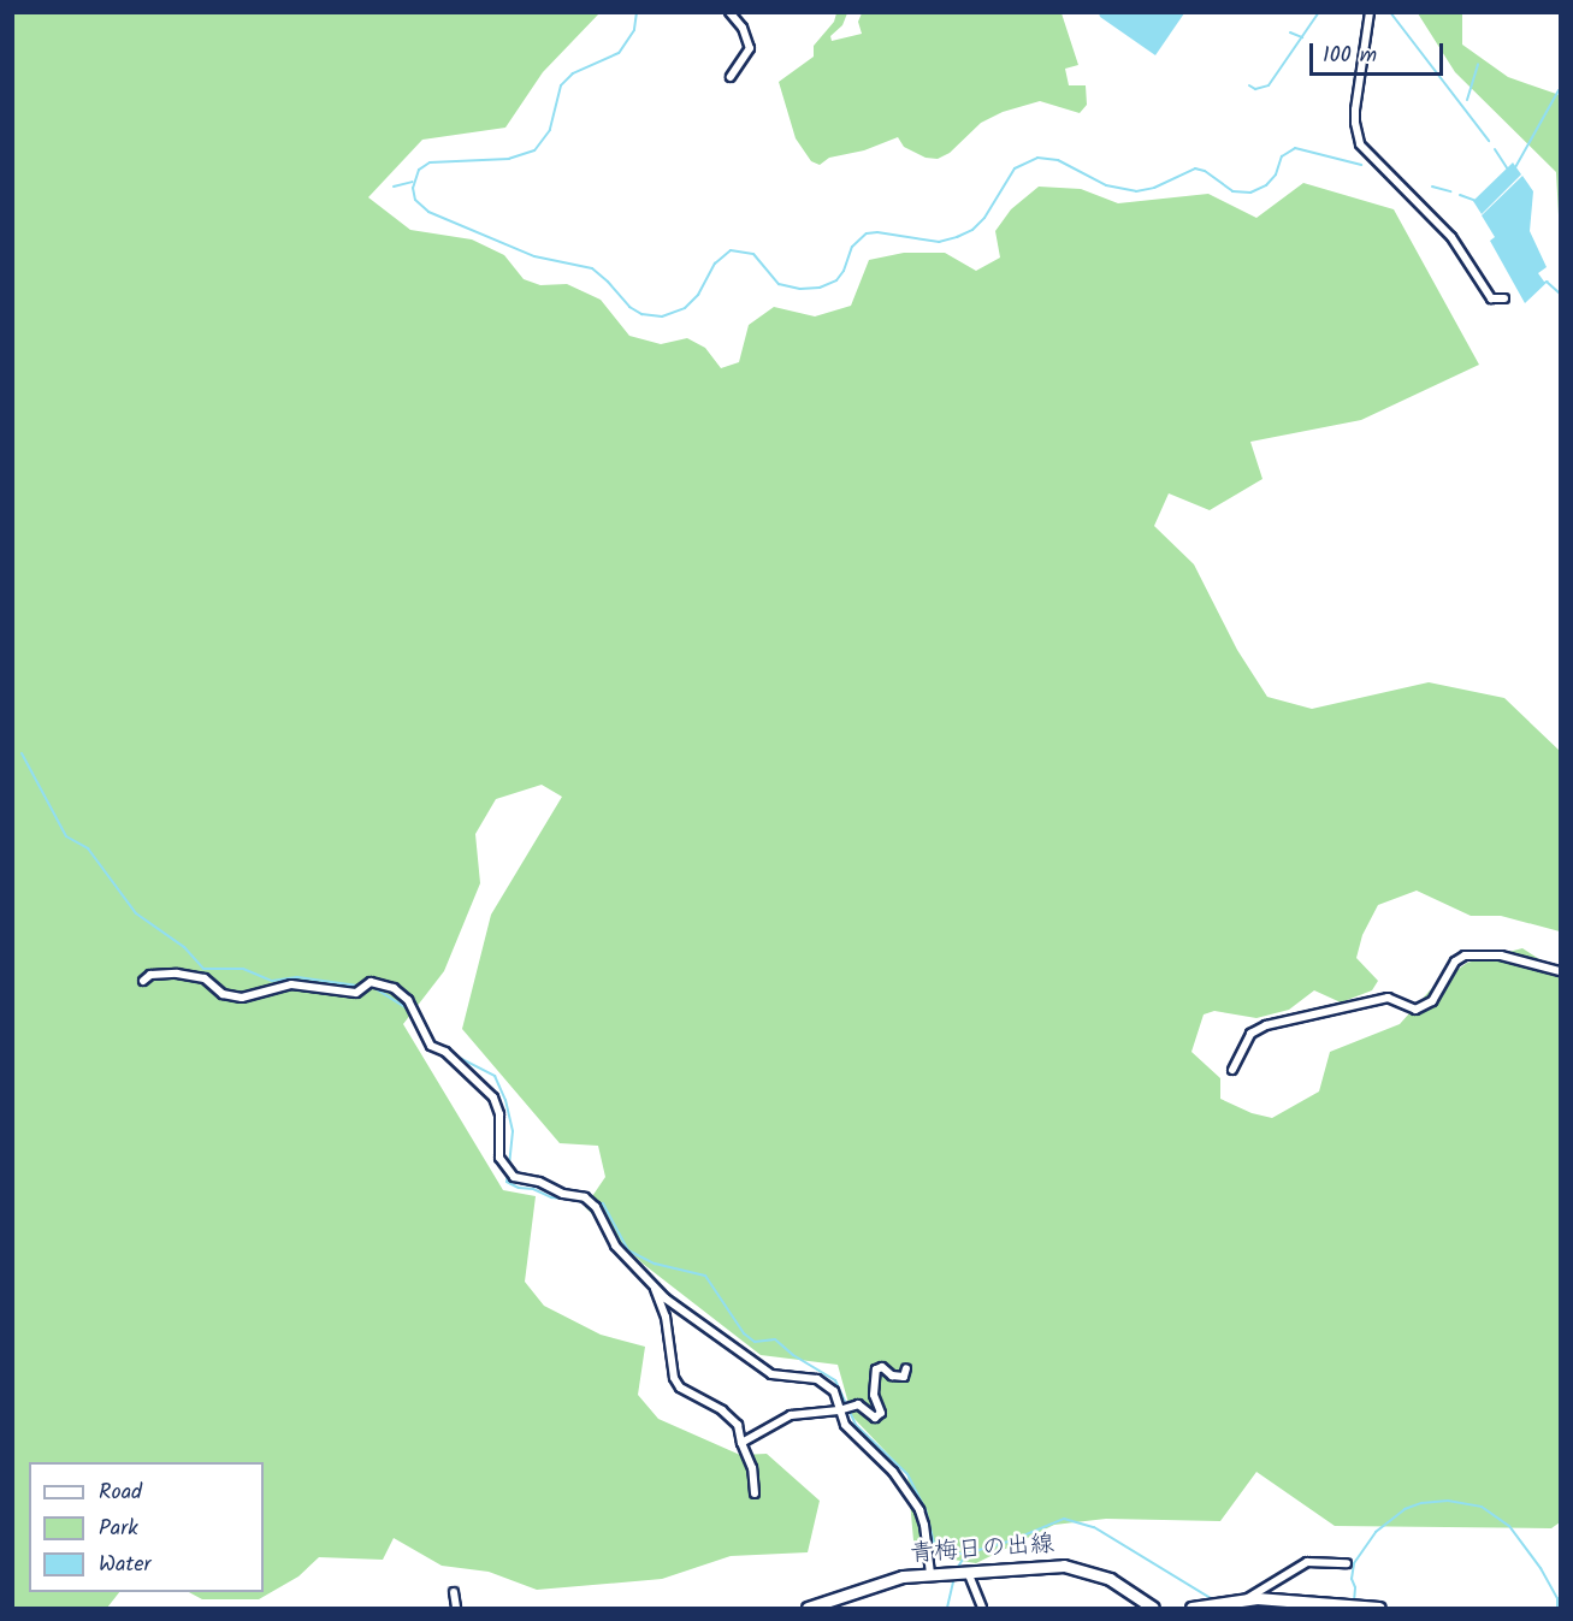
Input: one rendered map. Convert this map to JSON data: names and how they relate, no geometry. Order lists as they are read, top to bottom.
{
  "streets": {
    "main road": ["青梅日の出線"]
  },
  "legend": ["Road", "Park", "Water"],
  "scale_bar": "100 m"
}
